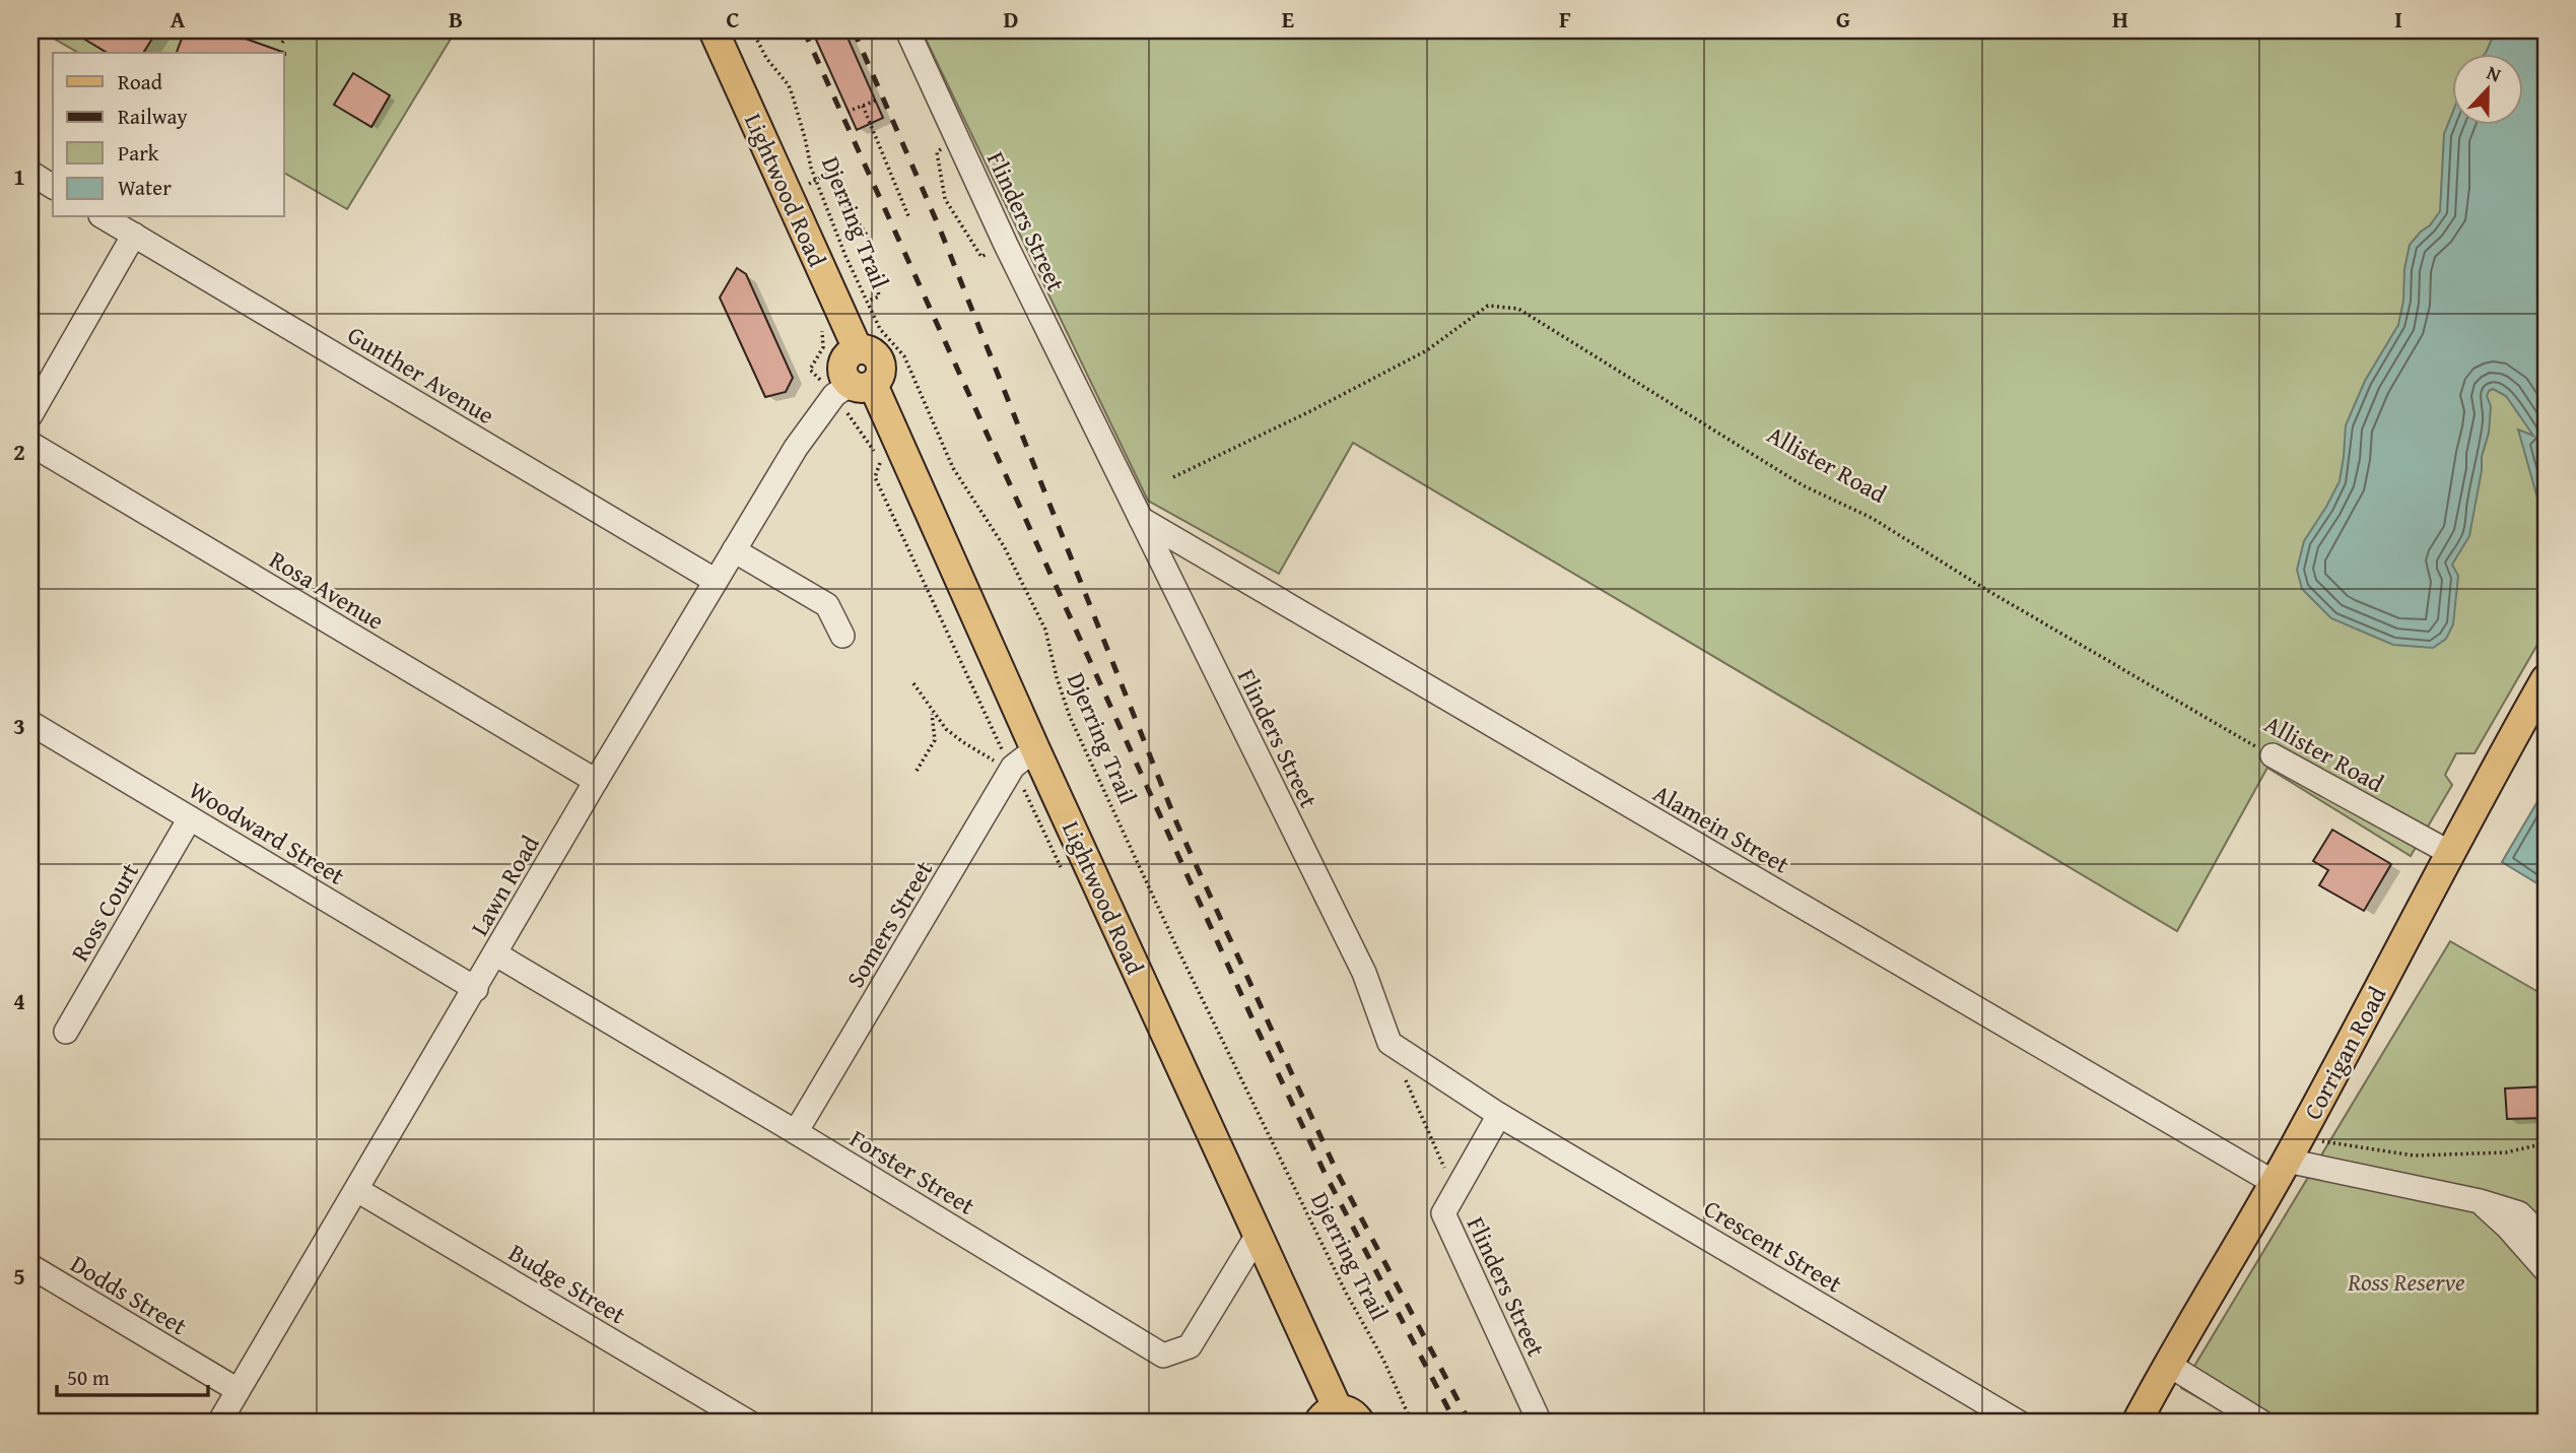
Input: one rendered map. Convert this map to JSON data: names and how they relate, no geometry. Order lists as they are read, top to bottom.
{
  "streets": {
    "main road": ["Lightwood Road", "Corrigan Road"],
    "street": [
      "Flinders Street",
      "Gunther Avenue",
      "Allister Road",
      "Rosa Avenue",
      "Alamein Street",
      "Woodward Street",
      "Lawn Road",
      "Ross Court",
      "Somers Street",
      "Forster Street",
      "Crescent Street",
      "Budge Street",
      "Dodds Street"
    ],
    "path": ["Djerring Trail"]
  },
  "crossings": [
    ["Lightwood Road", "Lawn Road"],
    ["Lightwood Road", "Somers Street"],
    ["Lightwood Road", "Forster Street"],
    ["Flinders Street", "Alamein Street"],
    ["Flinders Street", "Crescent Street"],
    ["Gunther Avenue", "Lawn Road"],
    ["Allister Road", "Corrigan Road"],
    ["Rosa Avenue", "Lawn Road"],
    ["Alamein Street", "Corrigan Road"],
    ["Woodward Street", "Lawn Road"],
    ["Woodward Street", "Ross Court"],
    ["Lawn Road", "Forster Street"],
    ["Lawn Road", "Budge Street"],
    ["Lawn Road", "Dodds Street"],
    ["Somers Street", "Forster Street"]
  ],
  "parks": ["Ross Reserve"],
  "legend": [
    "Road",
    "Railway",
    "Park",
    "Water"
  ],
  "scale_bar": "50 m",
  "north": "top",
  "grid": {
    "columns": [
      "A",
      "B",
      "C",
      "D",
      "E",
      "F",
      "G",
      "H",
      "I"
    ],
    "rows": [
      "1",
      "2",
      "3",
      "4",
      "5"
    ]
  }
}
